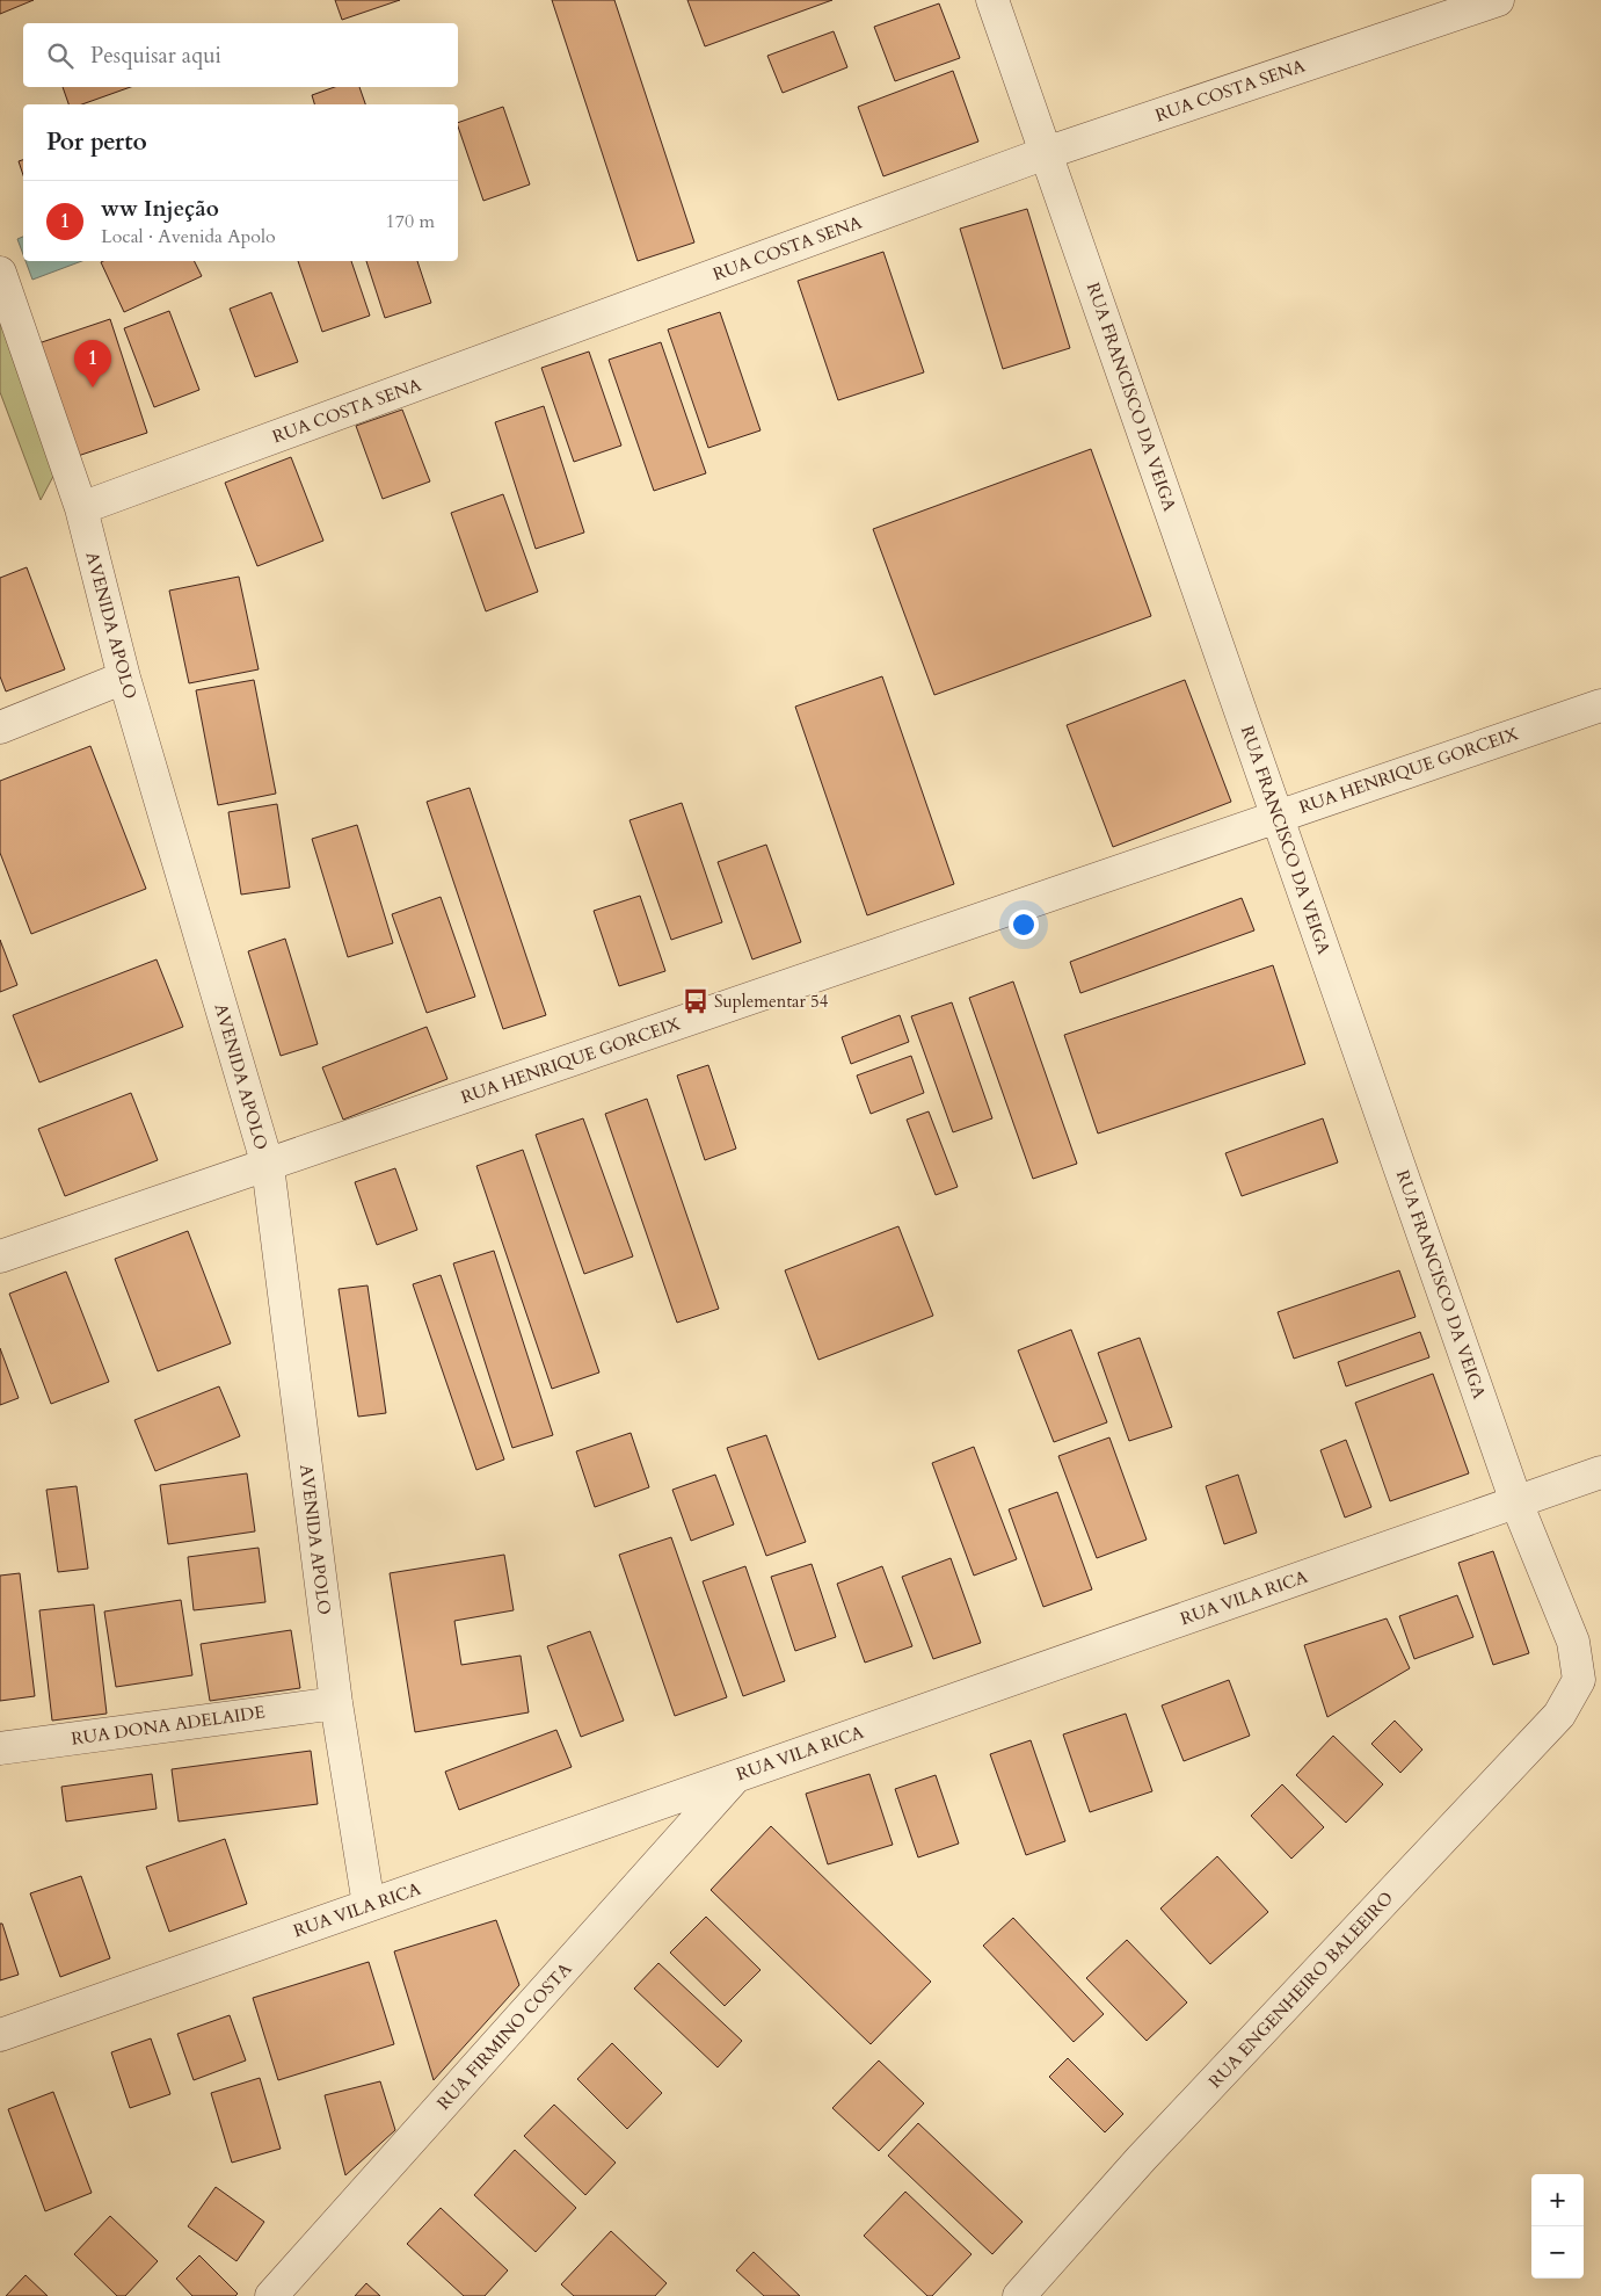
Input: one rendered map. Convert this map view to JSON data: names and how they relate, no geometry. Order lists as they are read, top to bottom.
{
  "streets": {
    "street": [
      "RUA COSTA SENA",
      "RUA FRANCISCO DA VEIGA",
      "AVENIDA APOLO",
      "RUA HENRIQUE GORCEIX",
      "RUA VILA RICA",
      "RUA DONA ADELAIDE",
      "RUA ENGENHEIRO BALEEIRO",
      "RUA FIRMINO COSTA"
    ]
  },
  "crossings": [
    ["RUA COSTA SENA", "RUA FRANCISCO DA VEIGA"],
    ["RUA COSTA SENA", "AVENIDA APOLO"],
    ["RUA FRANCISCO DA VEIGA", "RUA HENRIQUE GORCEIX"],
    ["RUA FRANCISCO DA VEIGA", "RUA VILA RICA"],
    ["RUA FRANCISCO DA VEIGA", "RUA ENGENHEIRO BALEEIRO"],
    ["AVENIDA APOLO", "RUA HENRIQUE GORCEIX"],
    ["AVENIDA APOLO", "RUA VILA RICA"],
    ["AVENIDA APOLO", "RUA DONA ADELAIDE"],
    ["RUA VILA RICA", "RUA FIRMINO COSTA"]
  ],
  "places": {
    "bus stop": ["Suplementar 54"]
  },
  "page": {
    "search": "Pesquisar aqui",
    "heading": "Por perto",
    "list": [
      {
        "mark": "1",
        "name": "ww Injeção",
        "note": "Local · Avenida Apolo",
        "value": "170 m"
      }
    ],
    "pins": "1",
    "map_buttons": ["+", "−"]
  }
}
